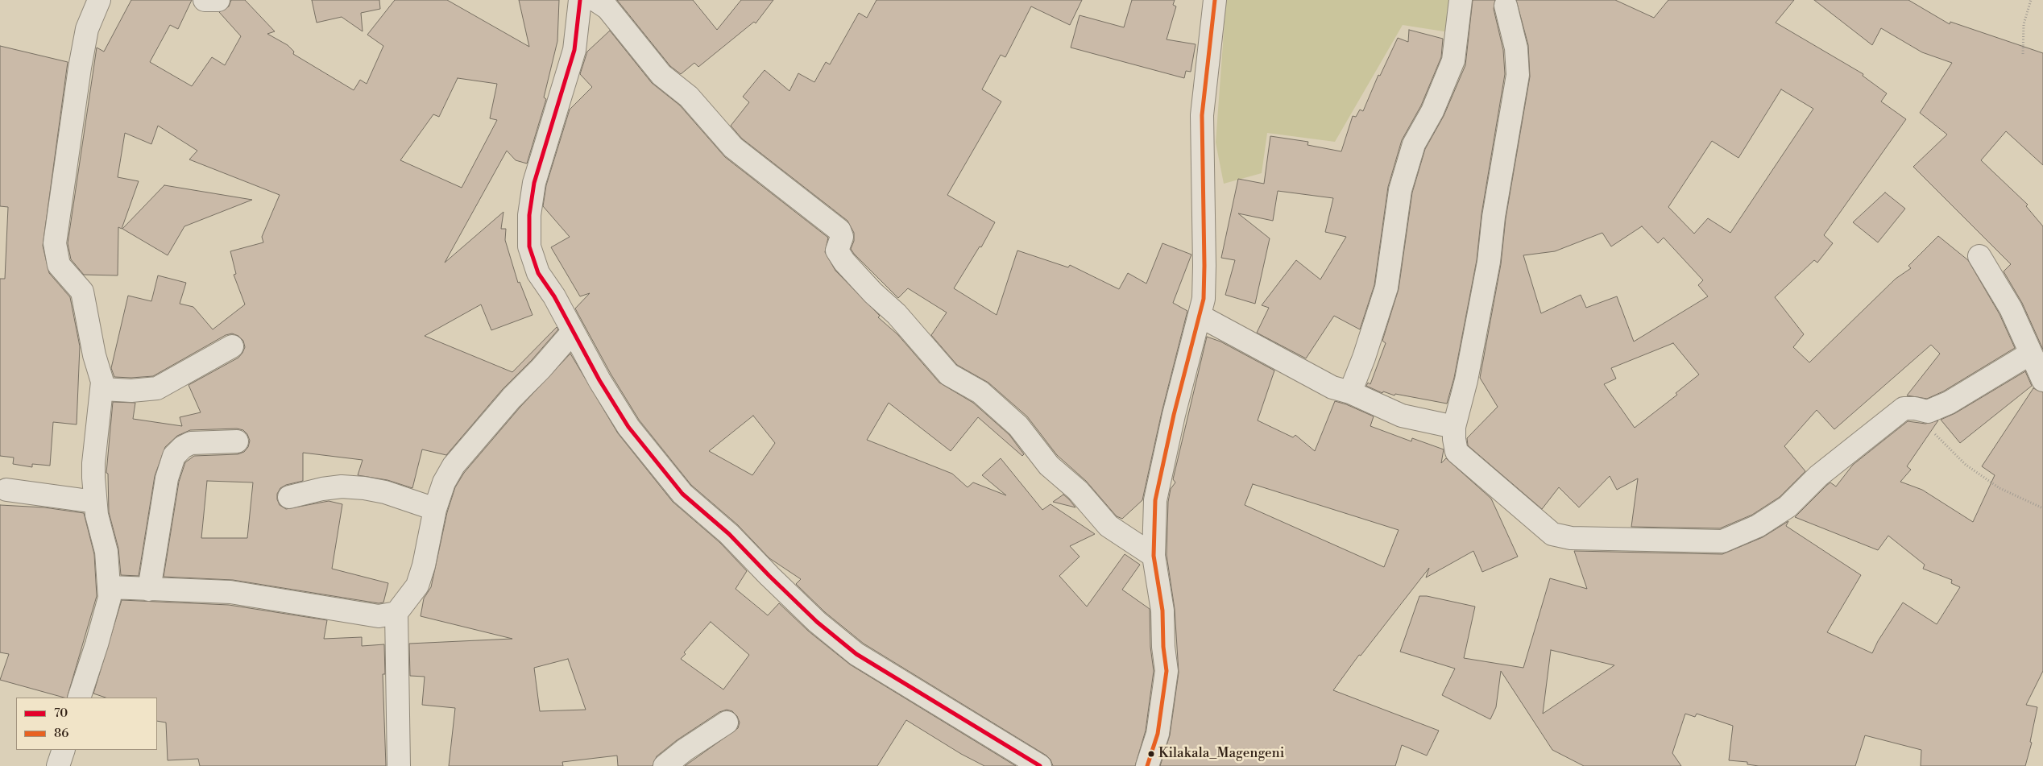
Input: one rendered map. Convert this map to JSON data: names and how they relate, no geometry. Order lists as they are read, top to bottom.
{
  "places": ["Kilakala_Magengeni"],
  "lines": ["transit line 70", "transit line 86"],
  "legend": ["70", "86"]
}
